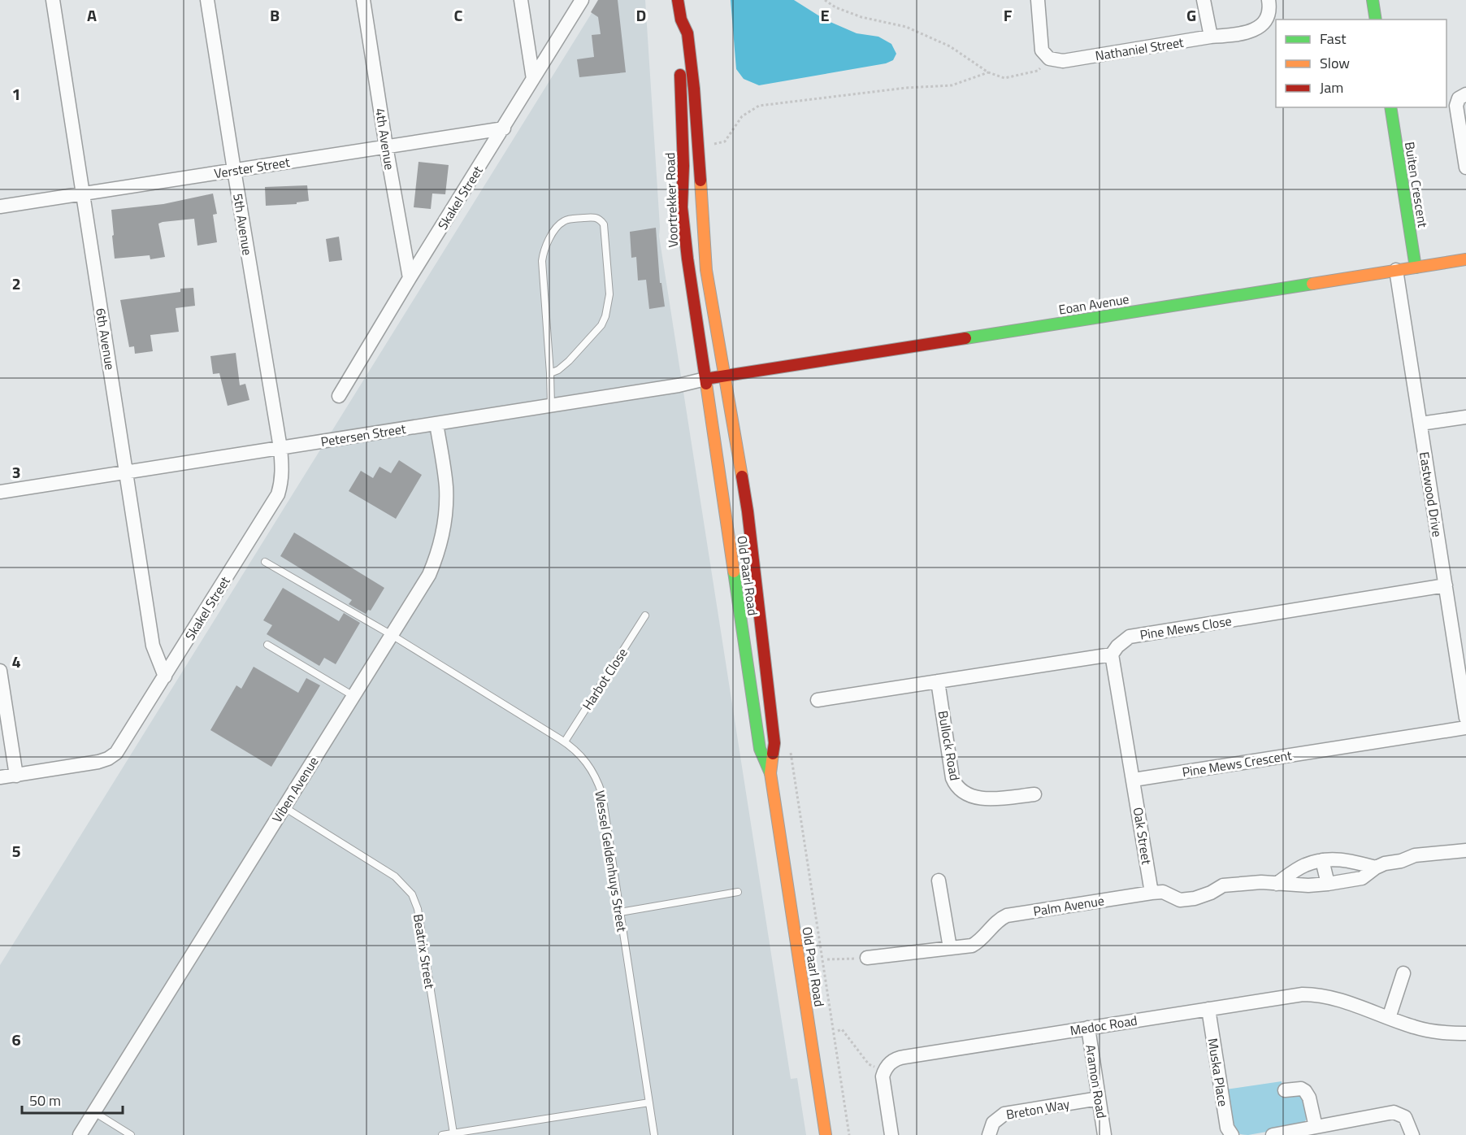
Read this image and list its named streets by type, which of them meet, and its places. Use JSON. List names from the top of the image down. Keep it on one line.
{"streets":{"main road":["Buiten Crescent","Voortrekker Road","Eoan Avenue","Petersen Street","Old Paarl Road"],"street":["Nathaniel Street","4th Avenue","Verster Street","Skakel Street","5th Avenue","6th Avenue","Eastwood Drive","Pine Mews Close","Bullock Road","Pine Mews Crescent","Viben Avenue","Oak Street","Palm Avenue","Medoc Road","Muska Place","Aramon Road","Breton Way"],"lane":["Harbot Close","Wessel Geldenhuys Street","Beatrix Street"]},"crossings":[["4th Avenue","Verster Street"],["4th Avenue","Skakel Street"],["Verster Street","Skakel Street"],["Verster Street","5th Avenue"],["Verster Street","6th Avenue"],["Buiten Crescent","Eoan Avenue"],["Skakel Street","5th Avenue"],["Skakel Street","6th Avenue"],["Skakel Street","Petersen Street"],["Voortrekker Road","Eoan Avenue"],["Voortrekker Road","Petersen Street"],["Voortrekker Road","Old Paarl Road"],["5th Avenue","Petersen Street"],["Eoan Avenue","Petersen Street"],["Eoan Avenue","Eastwood Drive"],["Eoan Avenue","Old Paarl Road"],["6th Avenue","Petersen Street"],["Petersen Street","Old Paarl Road"],["Petersen Street","Viben Avenue"],["Eastwood Drive","Pine Mews Close"],["Harbot Close","Wessel Geldenhuys Street"],["Pine Mews Crescent","Oak Street"],["Viben Avenue","Wessel Geldenhuys Street"],["Viben Avenue","Beatrix Street"],["Oak Street","Palm Avenue"],["Medoc Road","Muska Place"],["Medoc Road","Aramon Road"],["Aramon Road","Breton Way"]],"legend":["Fast","Slow","Jam"],"scale_bar":"50 m","grid":{"columns":["A","B","C","D","E","F","G"],"rows":["1","2","3","4","5","6"]}}
